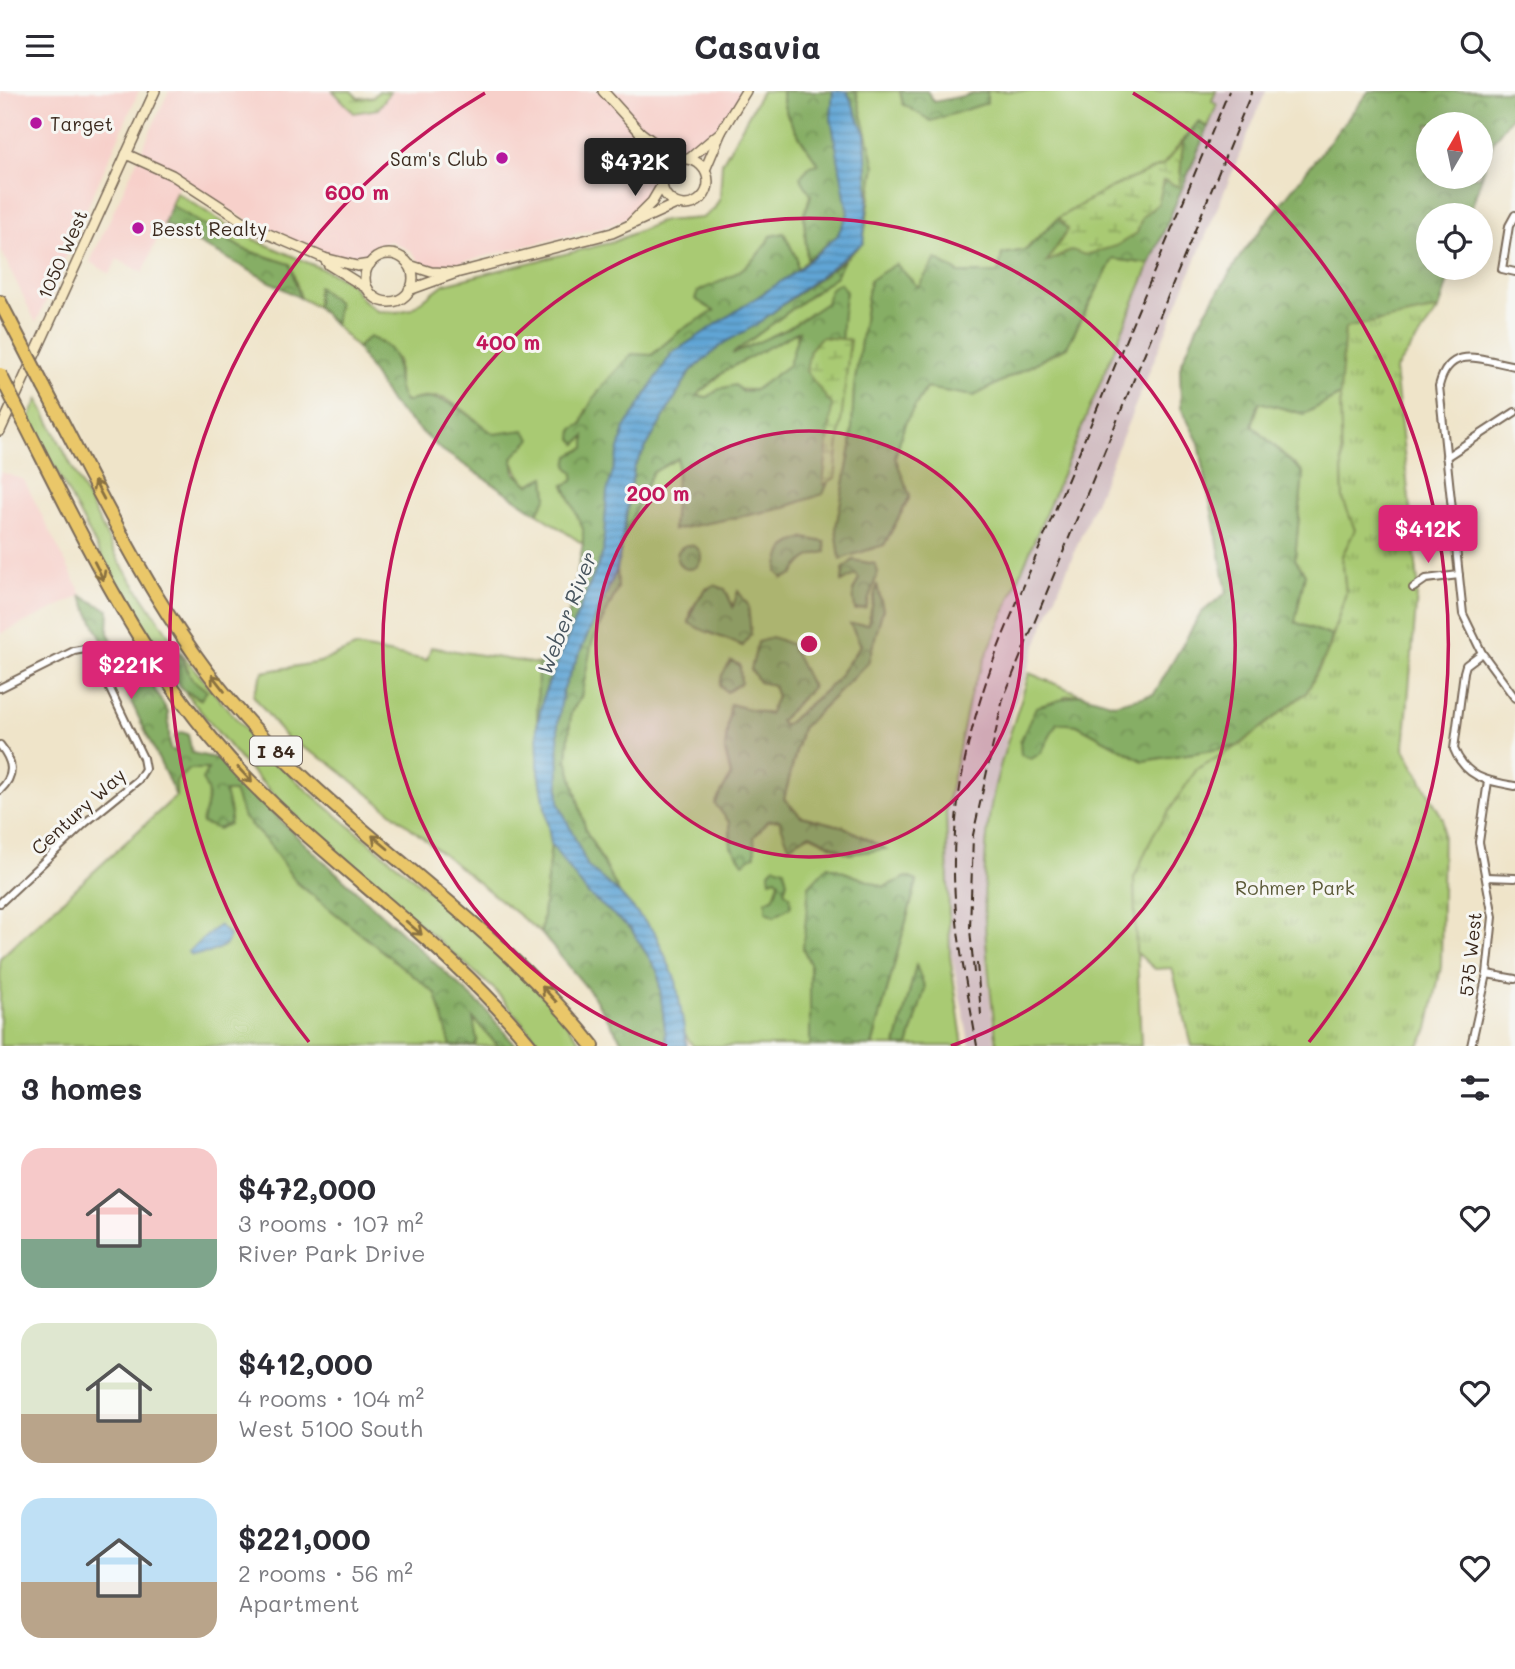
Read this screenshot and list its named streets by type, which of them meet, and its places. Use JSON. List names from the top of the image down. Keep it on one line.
{"streets":{"highway":["I 84"],"street":["1050 West","Century Way","575 West"]},"water":["Weber River"],"parks":["Rohmer Park"],"places":["Target","Sam's Club","Besst Realty"],"north":"top","page":{"header":"Casavia","price":["$472K","$412K","$221K"],"heading":"3 homes","list":[{"name":"$472,000","note":"3 rooms · 107 m² · River Park Drive"},{"name":"$412,000","note":"4 rooms · 104 m² · West 5100 South"},{"name":"$221,000","note":"2 rooms · 56 m² · Apartment"}]},"rings":["600 m","400 m","200 m"]}
